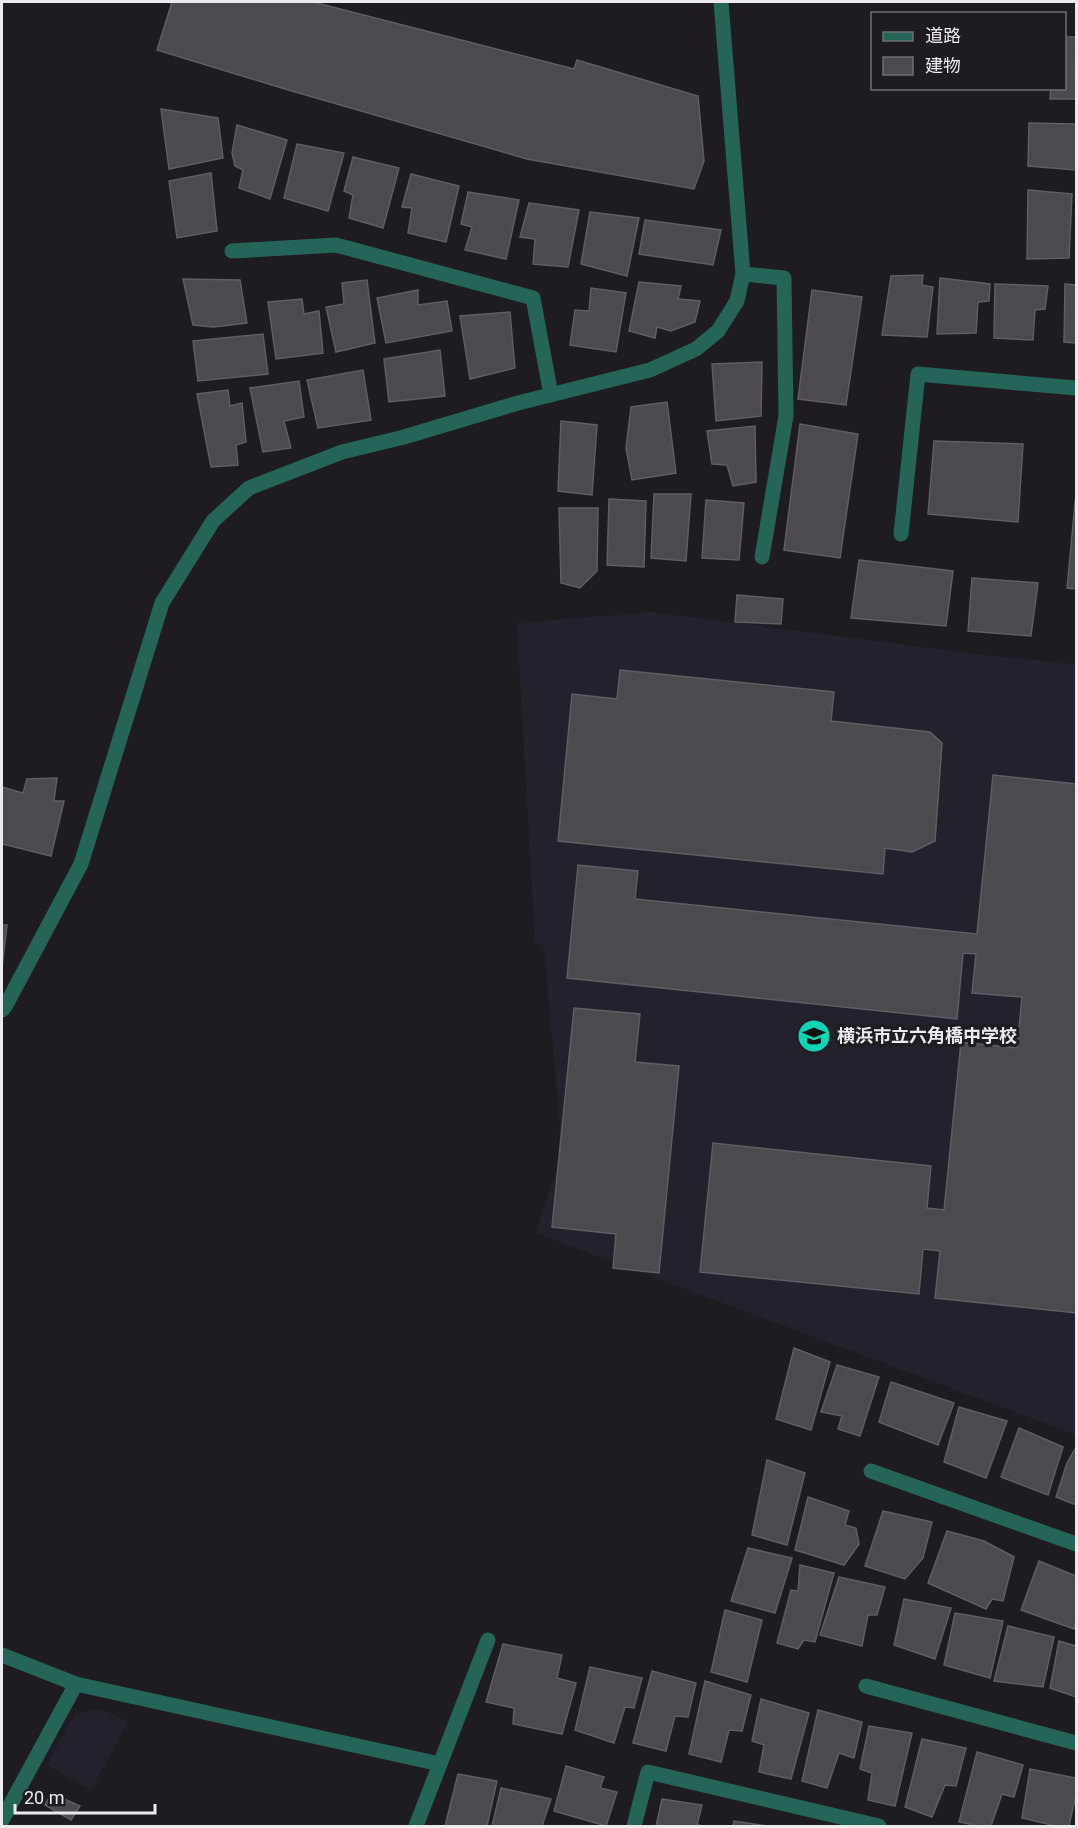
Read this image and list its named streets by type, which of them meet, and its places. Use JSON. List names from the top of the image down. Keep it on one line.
{"places":{"school or university":["横浜市立六角橋中学校"]},"legend":["道路","建物"],"scale_bar":"20 m"}
